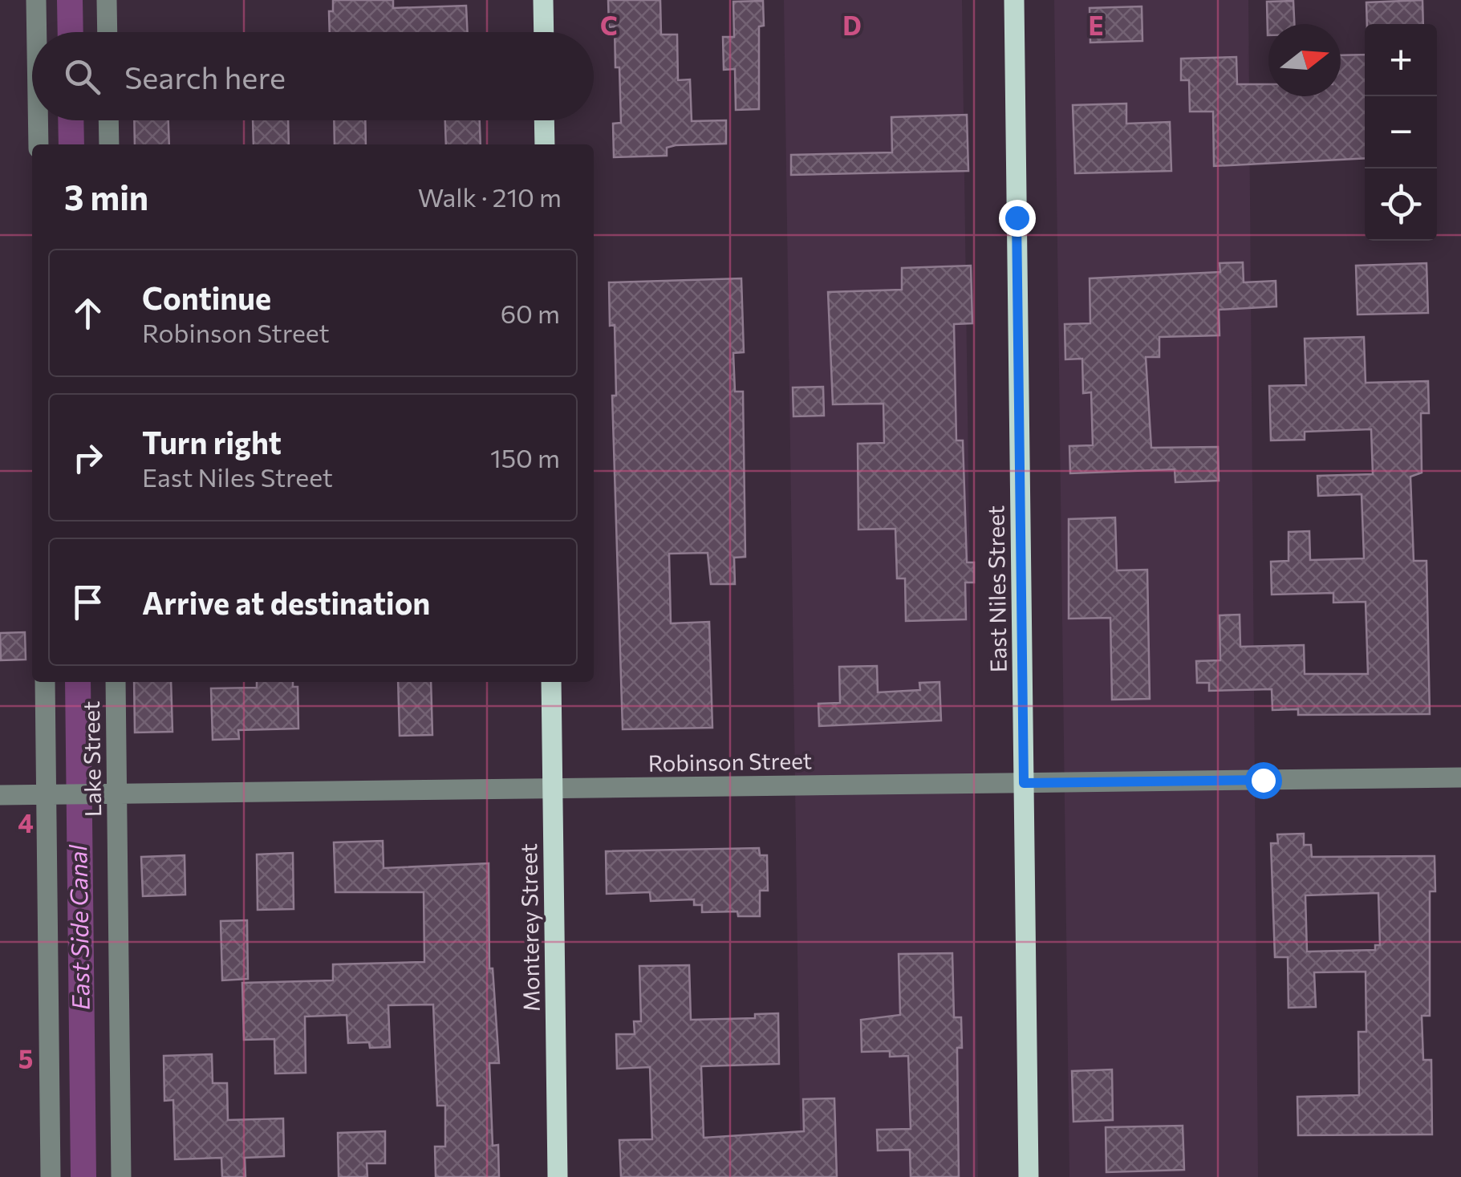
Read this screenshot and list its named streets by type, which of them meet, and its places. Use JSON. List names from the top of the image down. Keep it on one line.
{"streets":{"main road":["East Niles Street","Monterey Street"],"street":["Lake Street","Robinson Street"]},"crossings":[["East Niles Street","Robinson Street"],["Lake Street","Robinson Street"],["Robinson Street","Monterey Street"]],"water":["East Side Canal"],"north":"right","page":{"map_buttons":["+","−"],"search":"Search here","heading":["3 min","Walk · 210 m"],"list":[["Continue","Robinson Street","60 m"],["Turn right","East Niles Street","150 m"],"Arrive at destination"]},"grid":{"columns":["C","D","E"],"rows":["4","5"]}}
